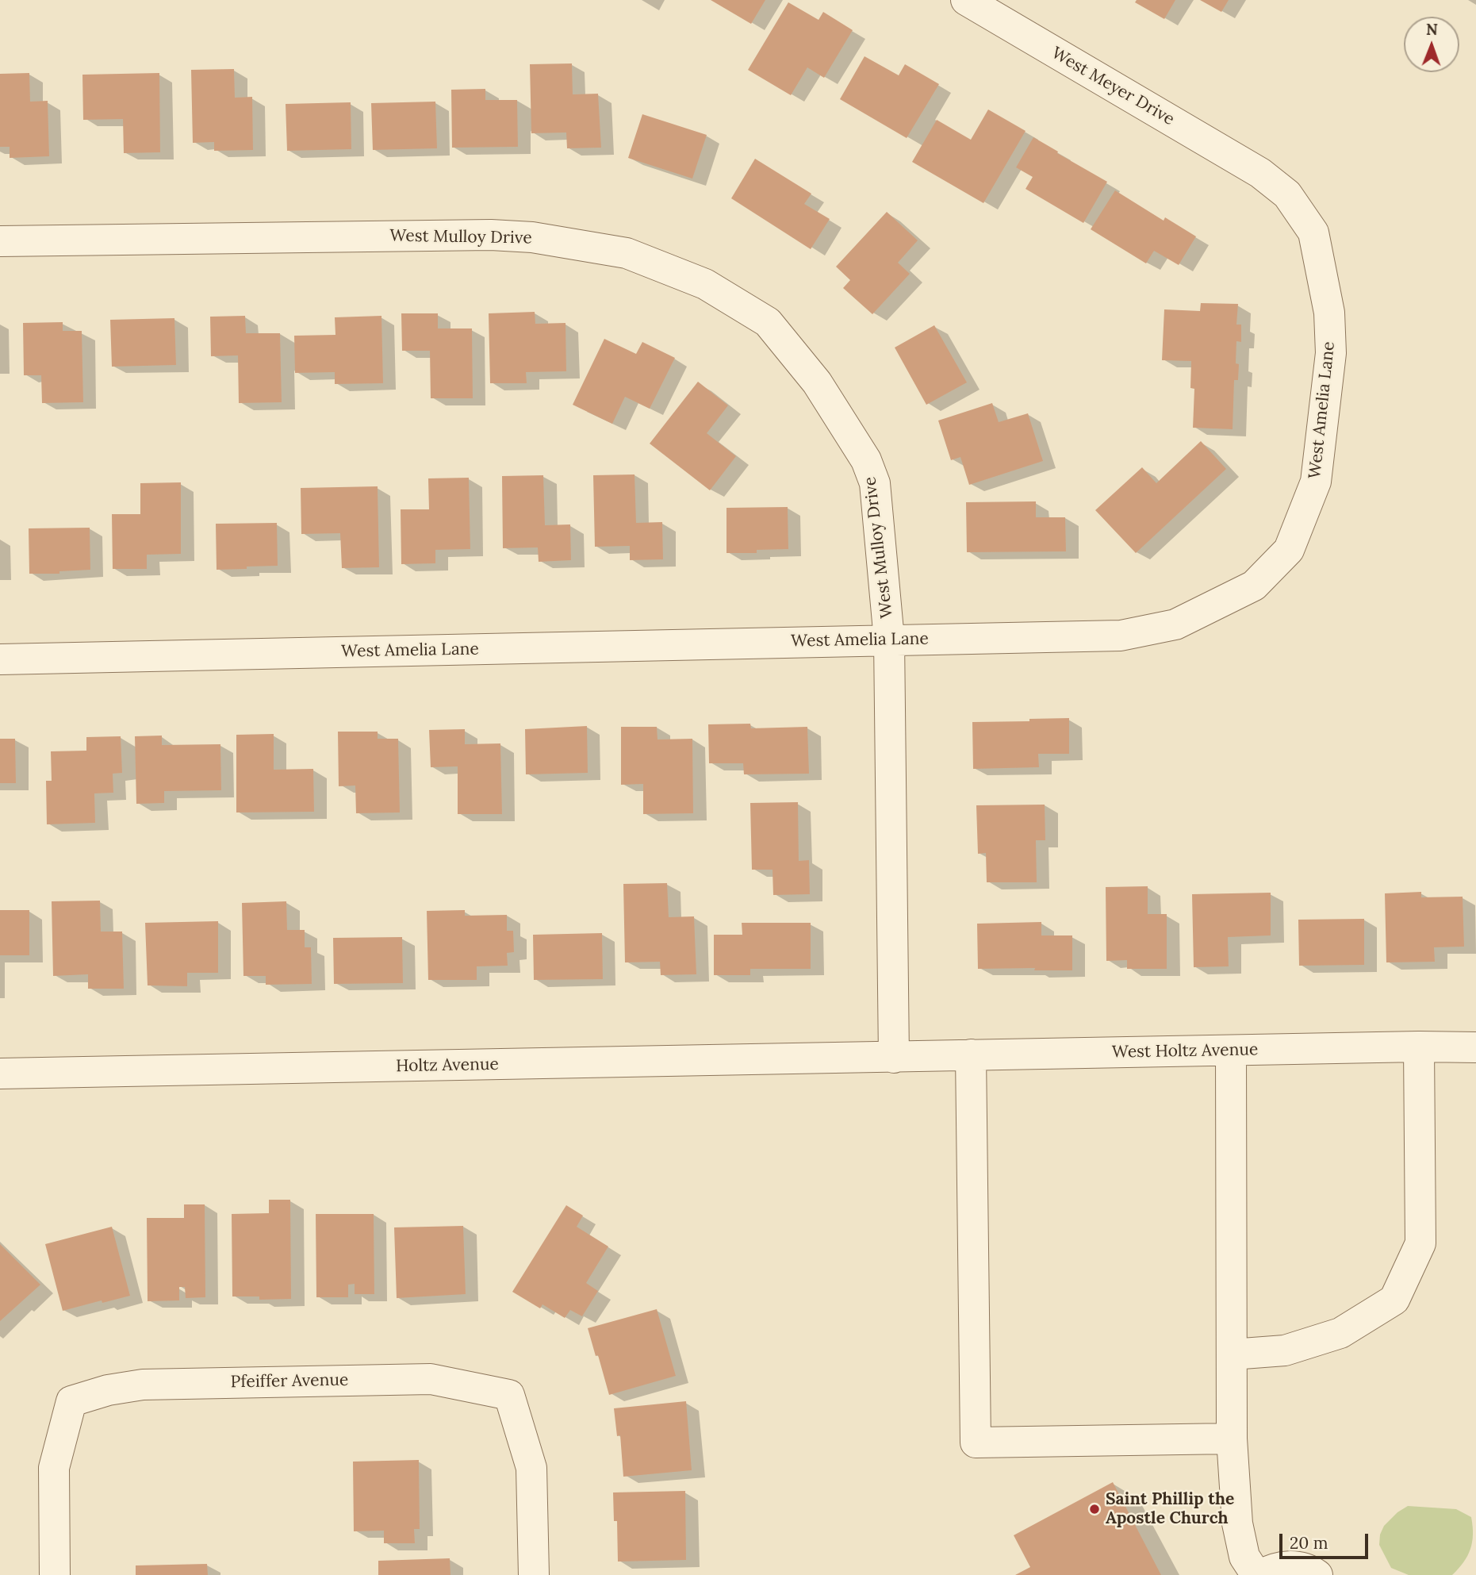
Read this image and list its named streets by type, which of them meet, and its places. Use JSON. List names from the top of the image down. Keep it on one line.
{"streets":{"street":["West Meyer Drive","West Mulloy Drive","West Amelia Lane","West Holtz Avenue","Holtz Avenue","Pfeiffer Avenue"]},"crossings":[["West Meyer Drive","West Amelia Lane"],["West Mulloy Drive","West Amelia Lane"],["West Mulloy Drive","West Holtz Avenue"],["West Mulloy Drive","Holtz Avenue"],["West Holtz Avenue","Holtz Avenue"]],"places":["Saint Phillip the Apostle Church"],"scale_bar":"20 m","north":"top"}
